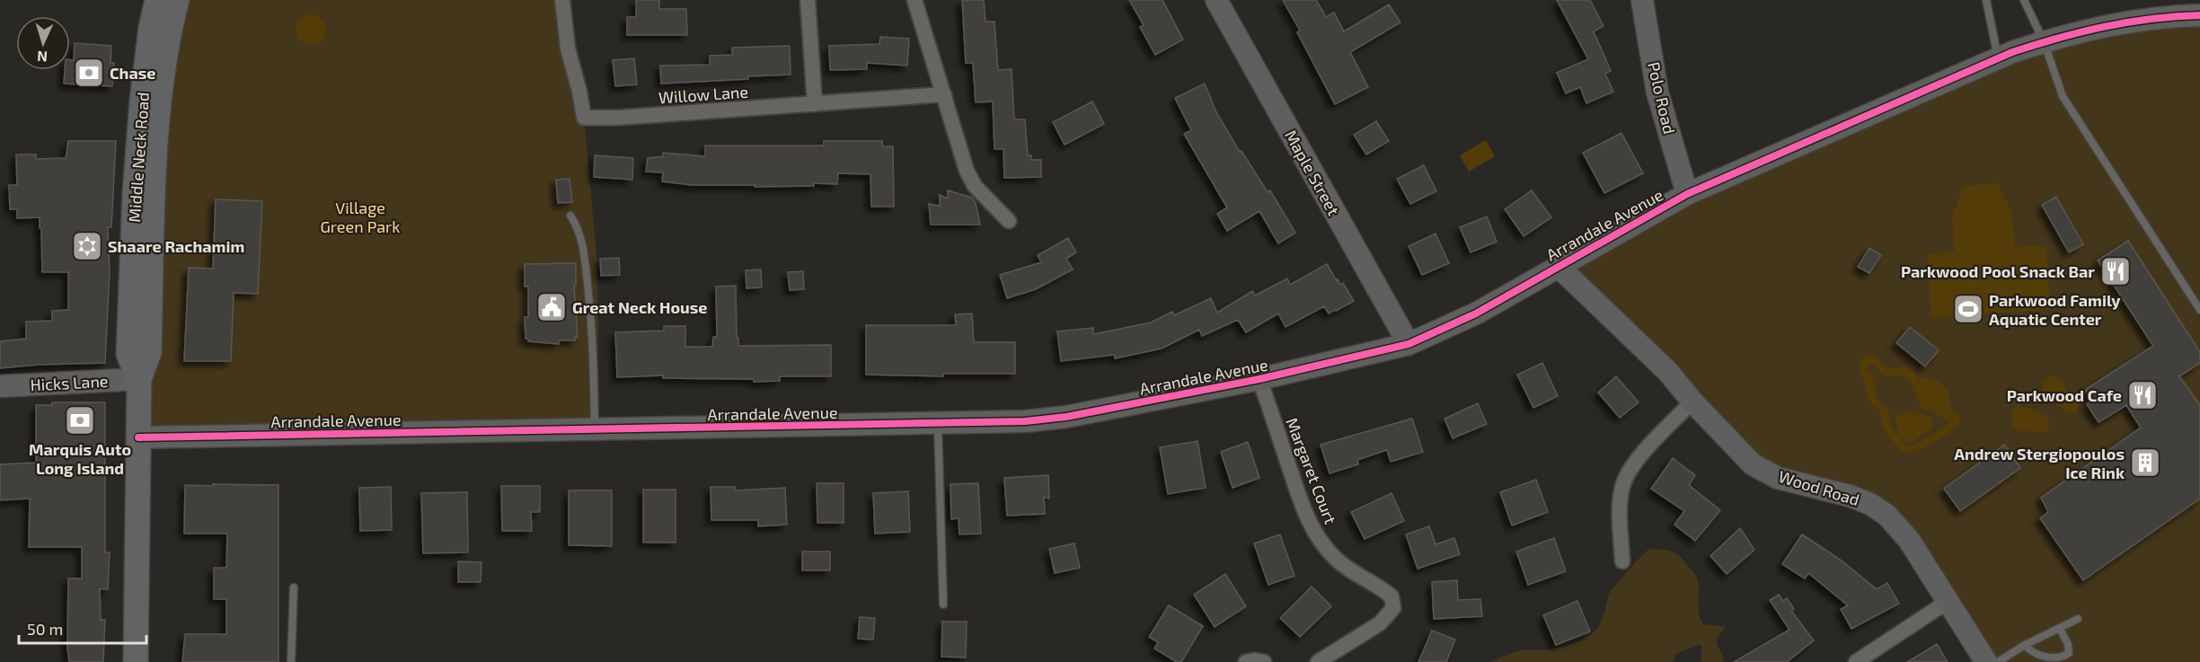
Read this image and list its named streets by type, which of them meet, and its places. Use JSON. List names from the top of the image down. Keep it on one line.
{"streets":{"main road":["Middle Neck Road"],"street":["Willow Lane","Polo Road","Maple Street","Arrandale Avenue","Hicks Lane","Margaret Court","Wood Road"]},"crossings":[["Polo Road","Arrandale Avenue"],["Middle Neck Road","Arrandale Avenue"],["Middle Neck Road","Hicks Lane"],["Maple Street","Arrandale Avenue"],["Arrandale Avenue","Margaret Court"],["Arrandale Avenue","Wood Road"]],"parks":["Village Green Park"],"places":{"bank":["Chase","Marquis Auto Long Island"],"synagogue":["Shaare Rachamim"],"restaurant":["Parkwood Pool Snack Bar","Parkwood Cafe"],"public building":["Great Neck House"],"sports":["Parkwood Family Aquatic Center"],"building":["Andrew Stergiopoulos Ice Rink"]},"scale_bar":"50 m","north":"bottom"}
